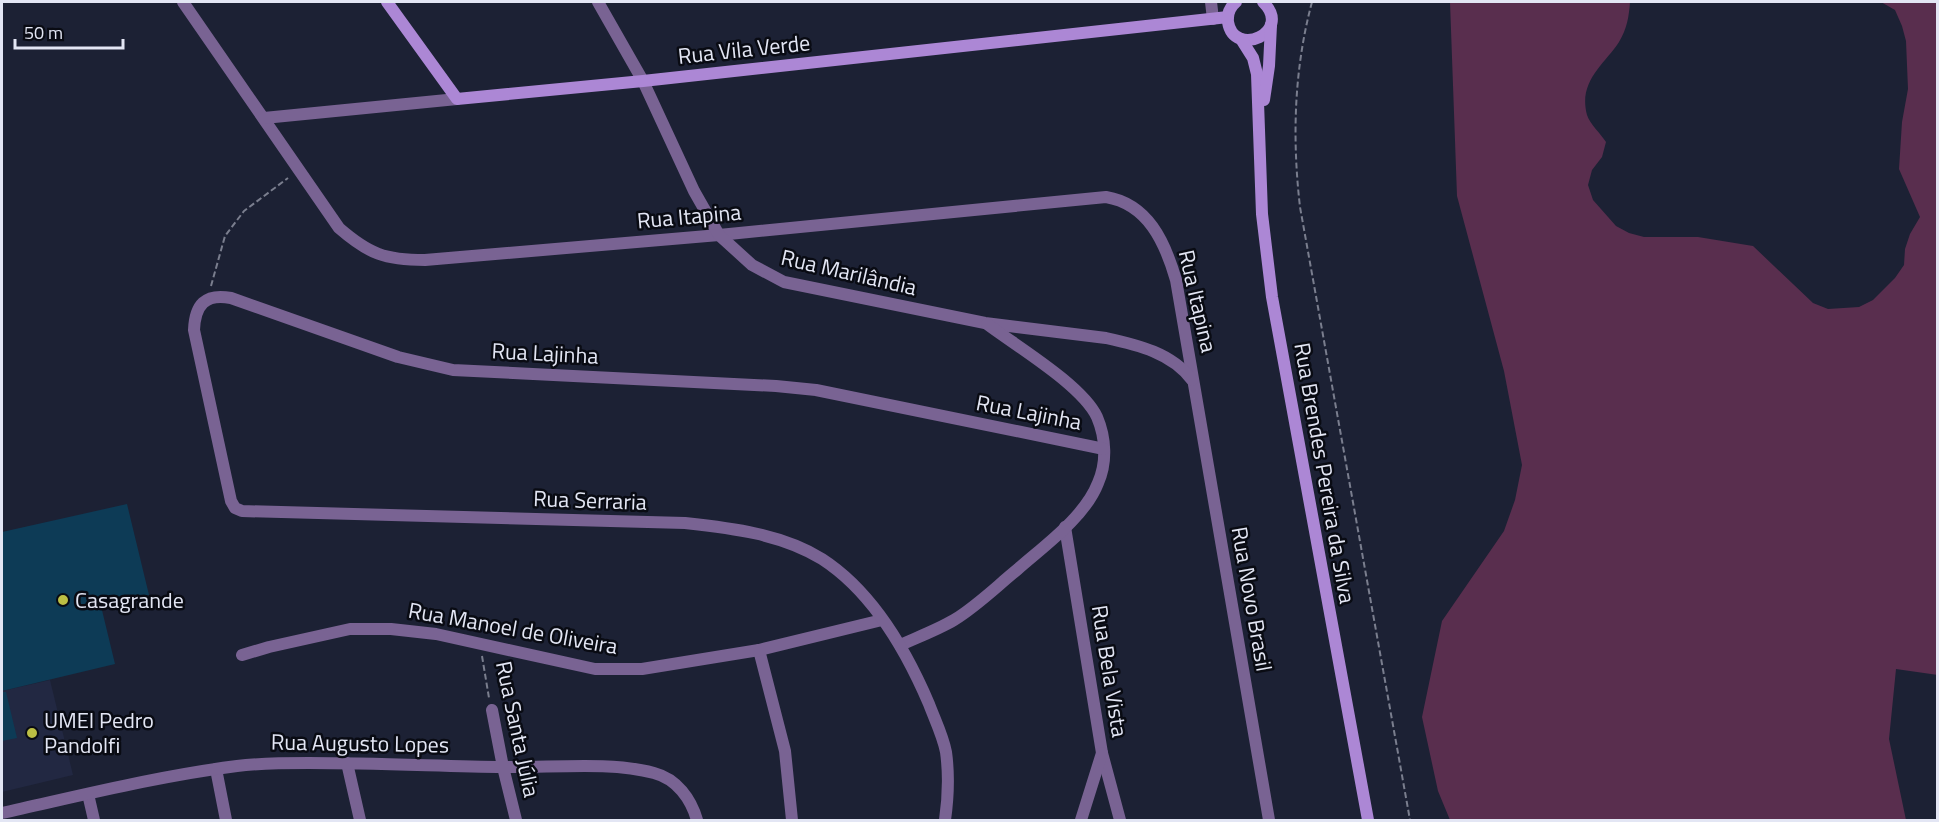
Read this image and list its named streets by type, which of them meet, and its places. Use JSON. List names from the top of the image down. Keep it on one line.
{"streets":{"main road":["Rua Vila Verde","Rua Brendes Pereira da Silva"],"street":["Rua Itapina","Rua Marilândia","Rua Lajinha","Rua Serraria","Rua Novo Brasil","Rua Manoel de Oliveira","Rua Bela Vista","Rua Santa Júlia","Rua Augusto Lopes"]},"crossings":[["Rua Vila Verde","Rua Itapina"],["Rua Vila Verde","Rua Marilândia"],["Rua Vila Verde","Rua Brendes Pereira da Silva"],["Rua Itapina","Rua Marilândia"],["Rua Itapina","Rua Novo Brasil"],["Rua Marilândia","Rua Novo Brasil"],["Rua Lajinha","Rua Serraria"],["Rua Serraria","Rua Manoel de Oliveira"],["Rua Manoel de Oliveira","Rua Santa Júlia"],["Rua Santa Júlia","Rua Augusto Lopes"]],"places":["Casagrande","UMEI Pedro Pandolfi"],"scale_bar":"50 m"}
